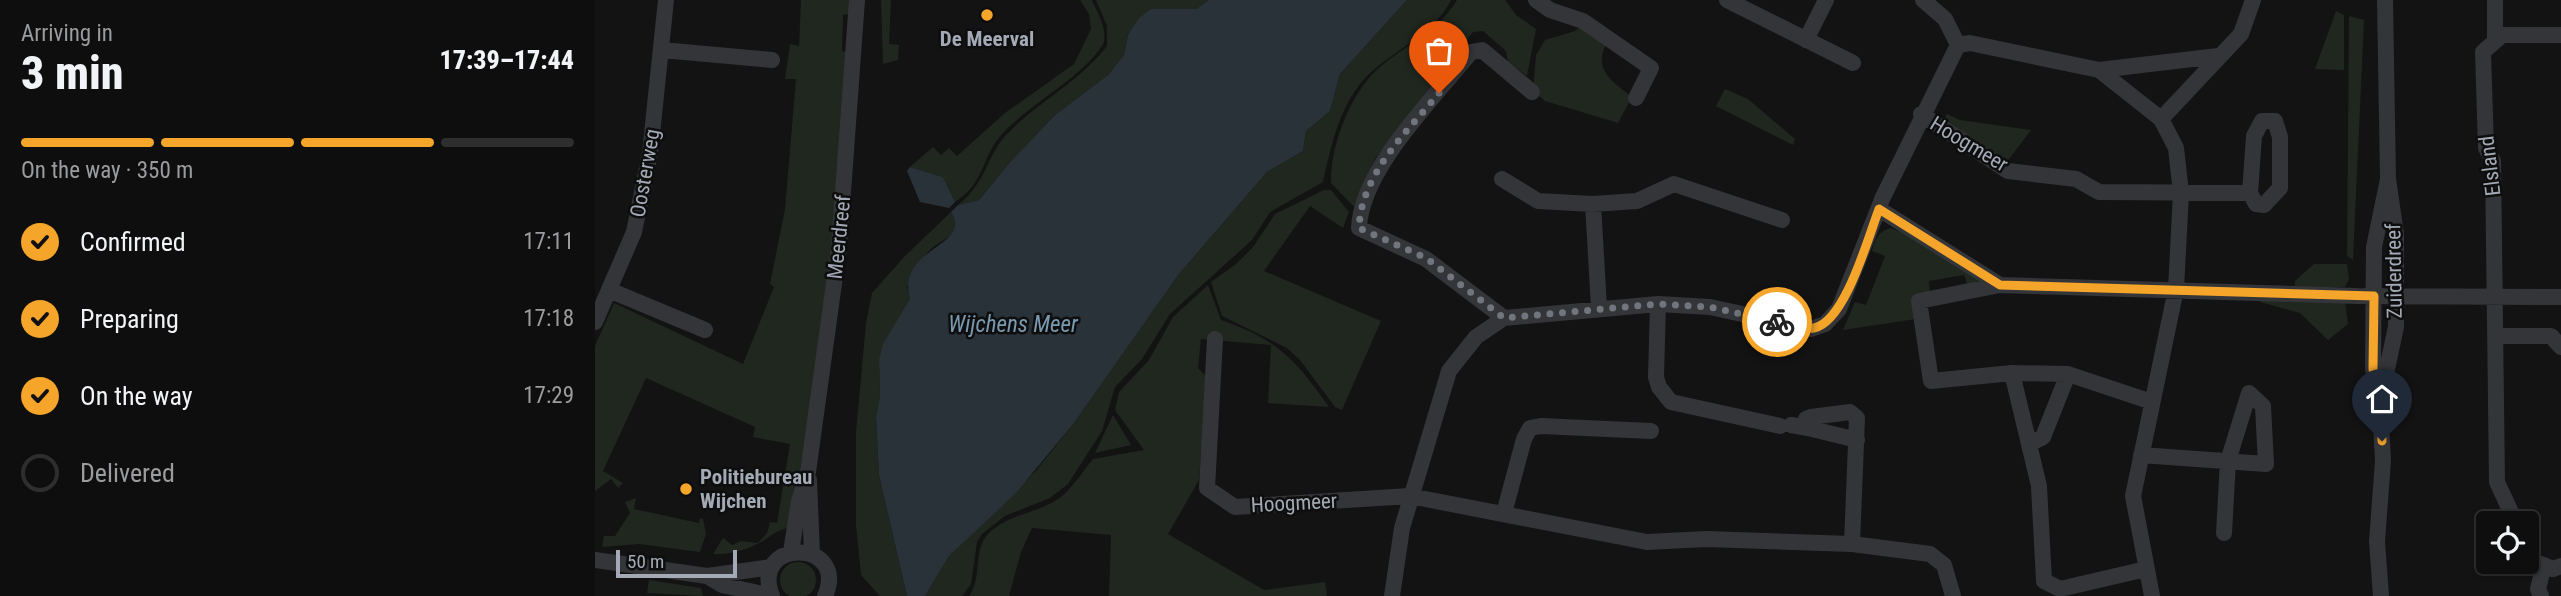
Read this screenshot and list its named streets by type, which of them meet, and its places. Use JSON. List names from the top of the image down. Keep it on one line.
{"streets":{"street":["Hoogmeer","Elsland","Oosterweg","Meerdreef","Zuiderdreef"]},"water":["Wijchens Meer"],"places":["De Meerval","Politiebureau Wijchen"],"scale_bar":"50 m","page":{"heading":["3 min","Arriving in","17:39–17:44"],"bar":"On the way · 350 m","list":[["Confirmed","17:11"],["Preparing","17:18"],["On the way","17:29"],"Delivered"],"scale":"50 m"}}
